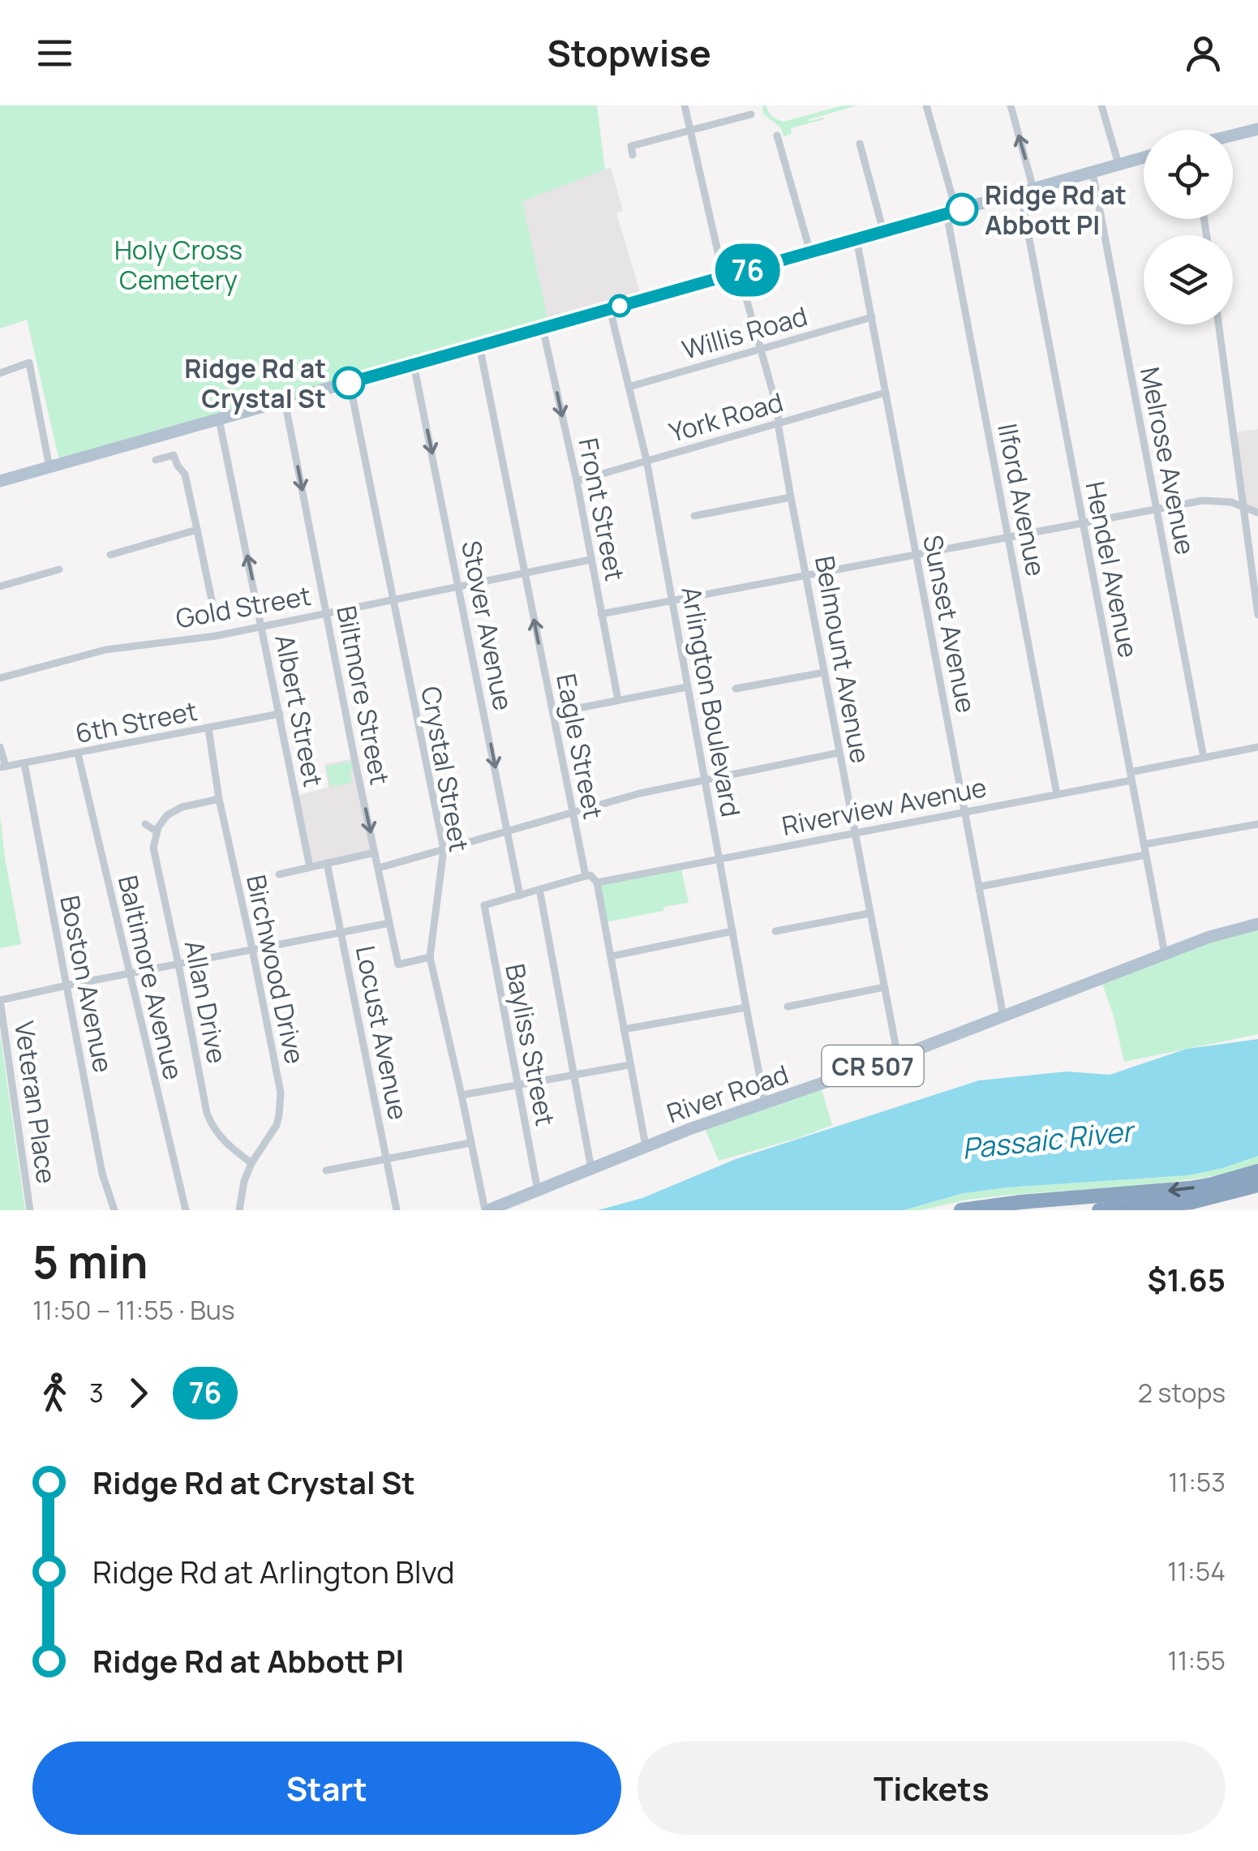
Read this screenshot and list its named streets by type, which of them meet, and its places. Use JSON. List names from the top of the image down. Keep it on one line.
{"streets":{"main road":["CR 507","River Road"],"street":["Willis Road","York Road","Melrose Avenue","Ilford Avenue","Front Street","Hendel Avenue","Gold Street","Sunset Avenue","Stover Avenue","Belmount Avenue","Biltmore Street","Arlington Boulevard","Albert Street","6th Street","Eagle Street","Crystal Street","Riverview Avenue","Birchwood Drive","Baltimore Avenue","Boston Avenue","Allan Drive","Locust Avenue","Bayliss Street","Veteran Place"]},"crossings":[["Willis Road","Sunset Avenue"],["Willis Road","Belmount Avenue"],["Willis Road","Arlington Boulevard"],["York Road","Front Street"],["York Road","Sunset Avenue"],["York Road","Belmount Avenue"],["York Road","Arlington Boulevard"],["Melrose Avenue","Riverview Avenue"],["Ilford Avenue","Riverview Avenue"],["Front Street","Gold Street"],["Hendel Avenue","Riverview Avenue"],["Hendel Avenue","River Road"],["Gold Street","Stover Avenue"],["Gold Street","Biltmore Street"],["Gold Street","Albert Street"],["Gold Street","Eagle Street"],["Gold Street","Crystal Street"],["Sunset Avenue","Riverview Avenue"],["Sunset Avenue","River Road"],["Stover Avenue","Bayliss Street"],["Belmount Avenue","Riverview Avenue"],["Belmount Avenue","River Road"],["Biltmore Street","Crystal Street"],["Arlington Boulevard","Riverview Avenue"],["Arlington Boulevard","River Road"],["Albert Street","6th Street"],["6th Street","Birchwood Drive"],["6th Street","Baltimore Avenue"],["6th Street","Boston Avenue"],["Crystal Street","River Road"],["Birchwood Drive","Allan Drive"],["Bayliss Street","River Road"]],"one_way":["Front Street","Stover Avenue","Biltmore Street"],"water":["Passaic River"],"parks":["Holy Cross Cemetery"],"places":["Ridge Rd at Abbott Pl","Ridge Rd at Crystal St"],"lines":["bus line 76"],"page":{"header":"Stopwise","on_map":"76","heading":["5 min","11:50 – 11:55 · Bus","$1.65"],"legs":["3","76","2 stops"],"list":[{"name":"Ridge Rd at Crystal St","value":"11:53"},{"name":"Ridge Rd at Arlington Blvd","value":"11:54"},{"name":"Ridge Rd at Abbott Pl","value":"11:55"}],"buttons":["Start","Tickets"]}}
